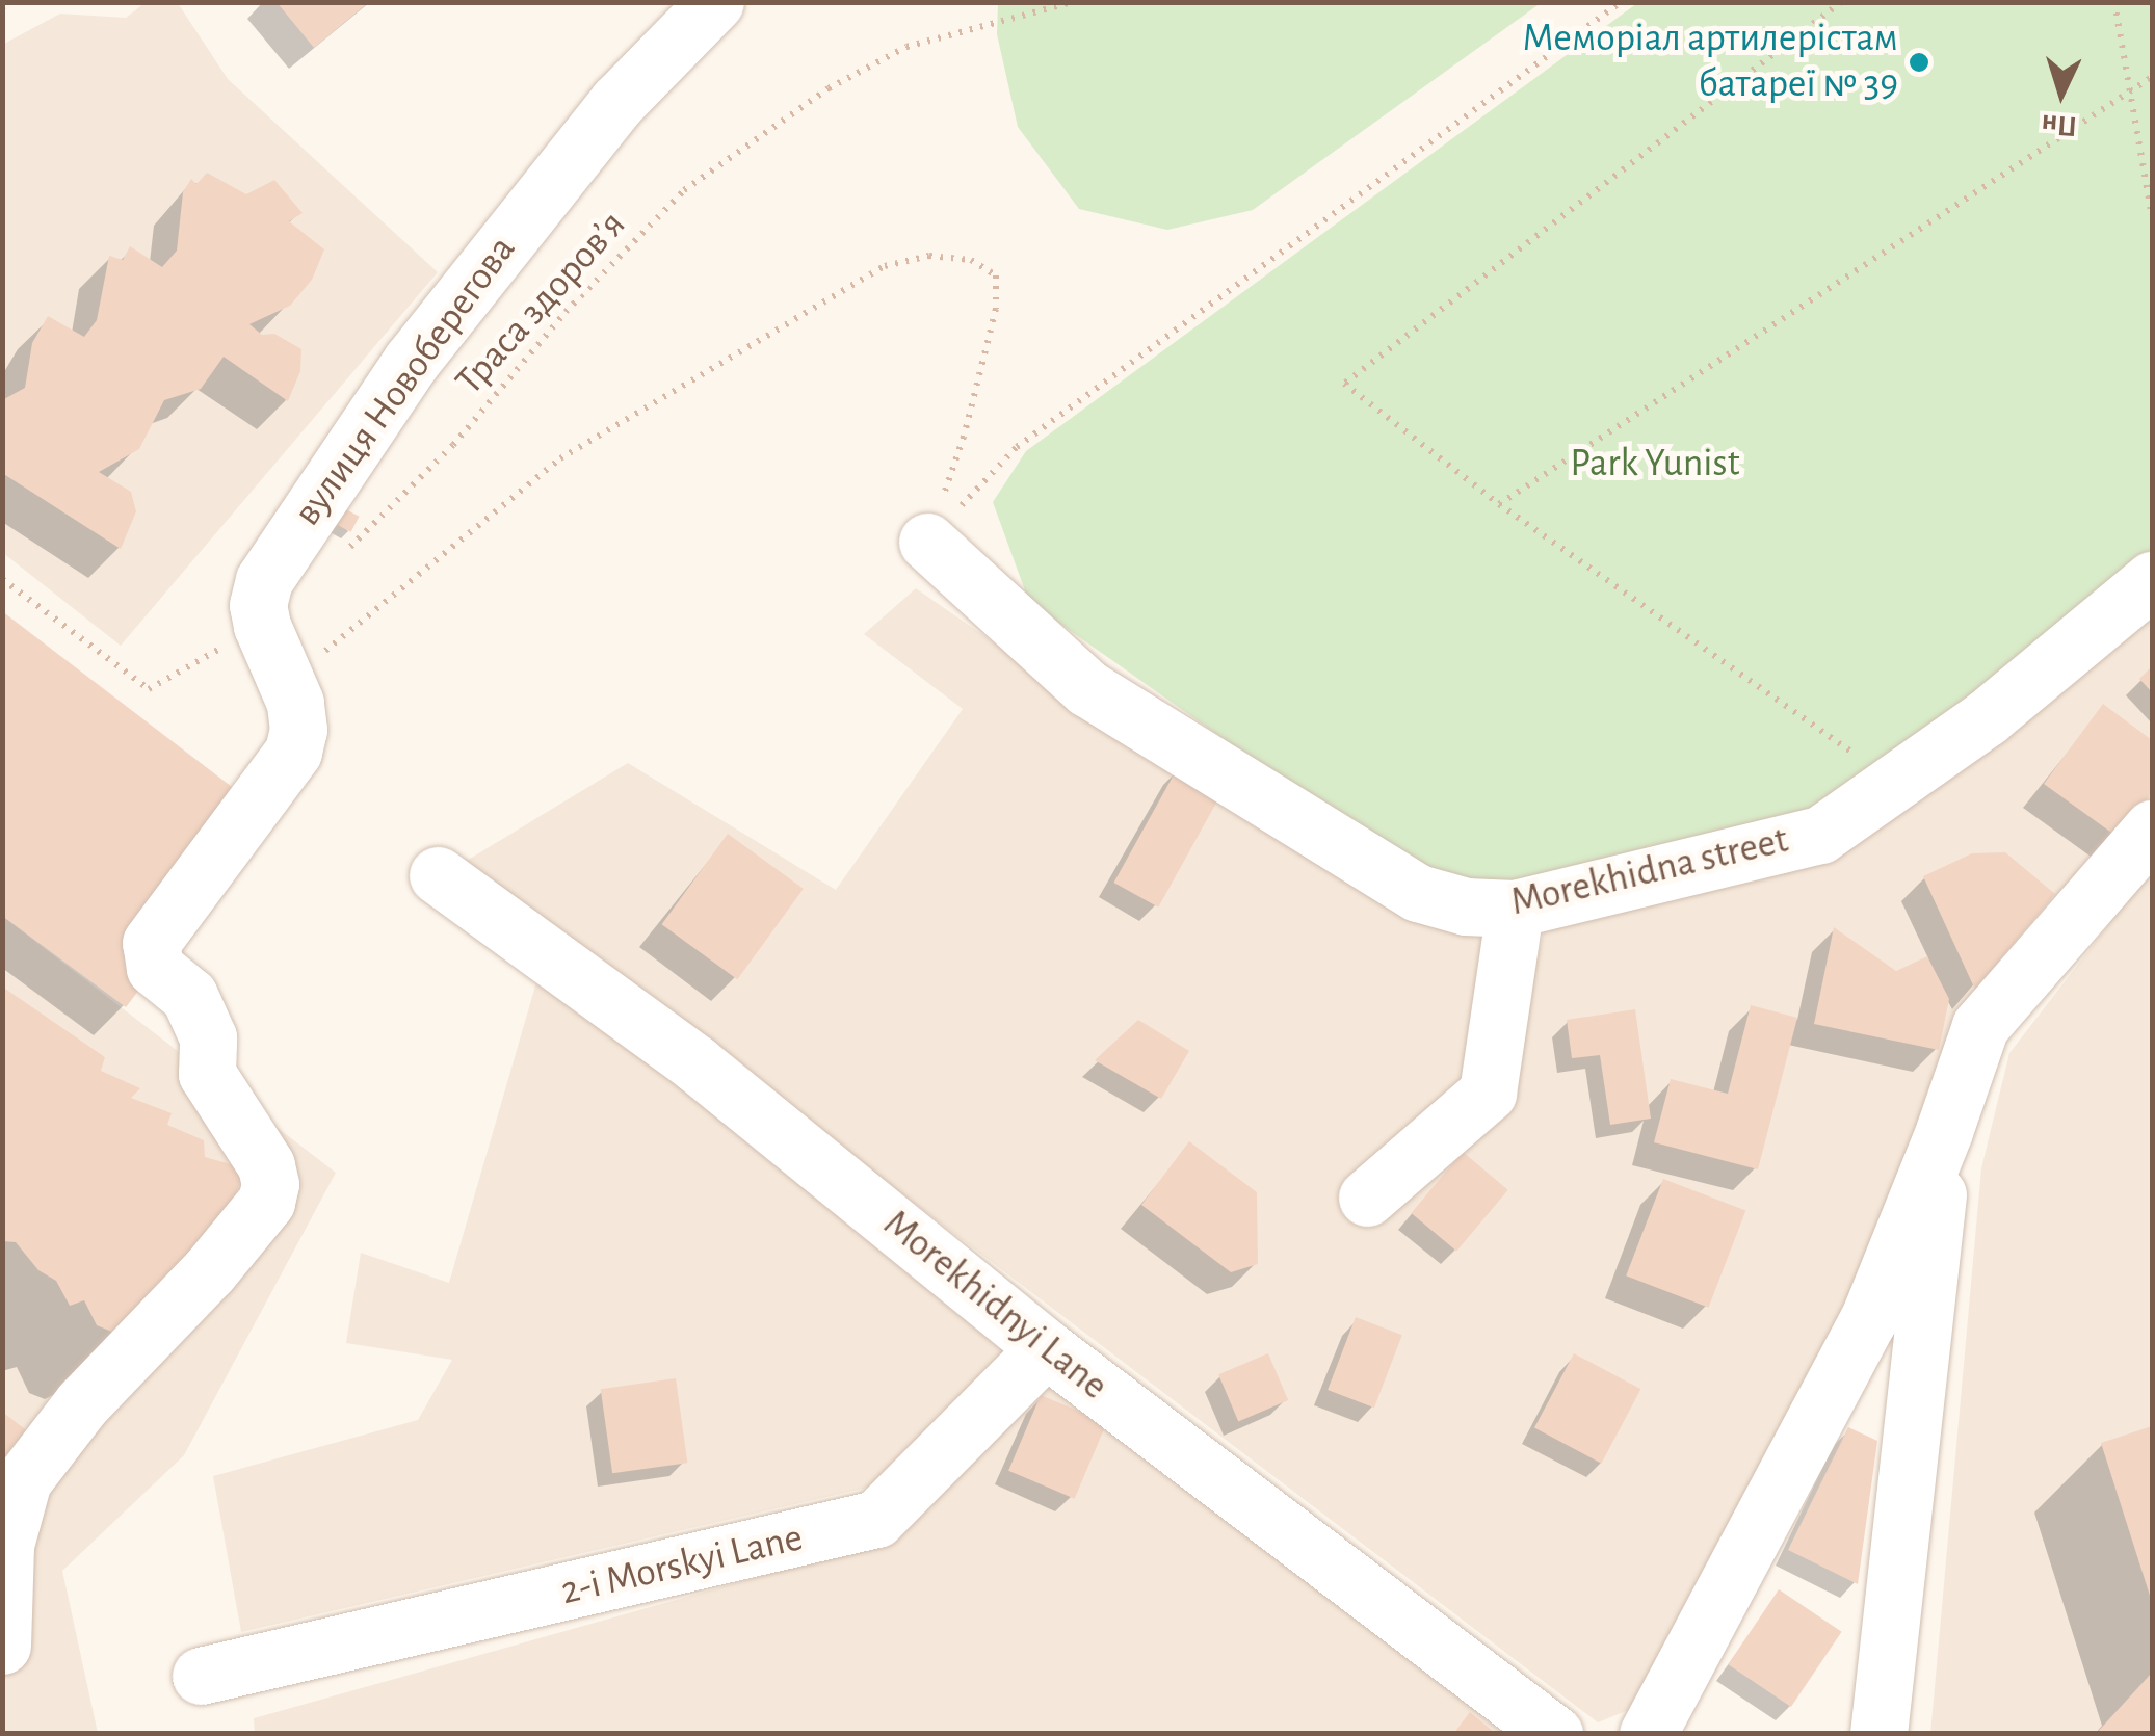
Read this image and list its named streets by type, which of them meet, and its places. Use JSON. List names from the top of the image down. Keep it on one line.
{"streets":{"street":["вулиця Новоберегова","Morekhidna street","Morekhidnyi Lane","2-i Morskyi Lane"],"path":["Траса здоров’я"]},"crossings":[["Morekhidnyi Lane","2-i Morskyi Lane"]],"parks":["Park Yunist"],"places":["Меморіал артилерістам батареї № 39"],"north":"bottom"}
